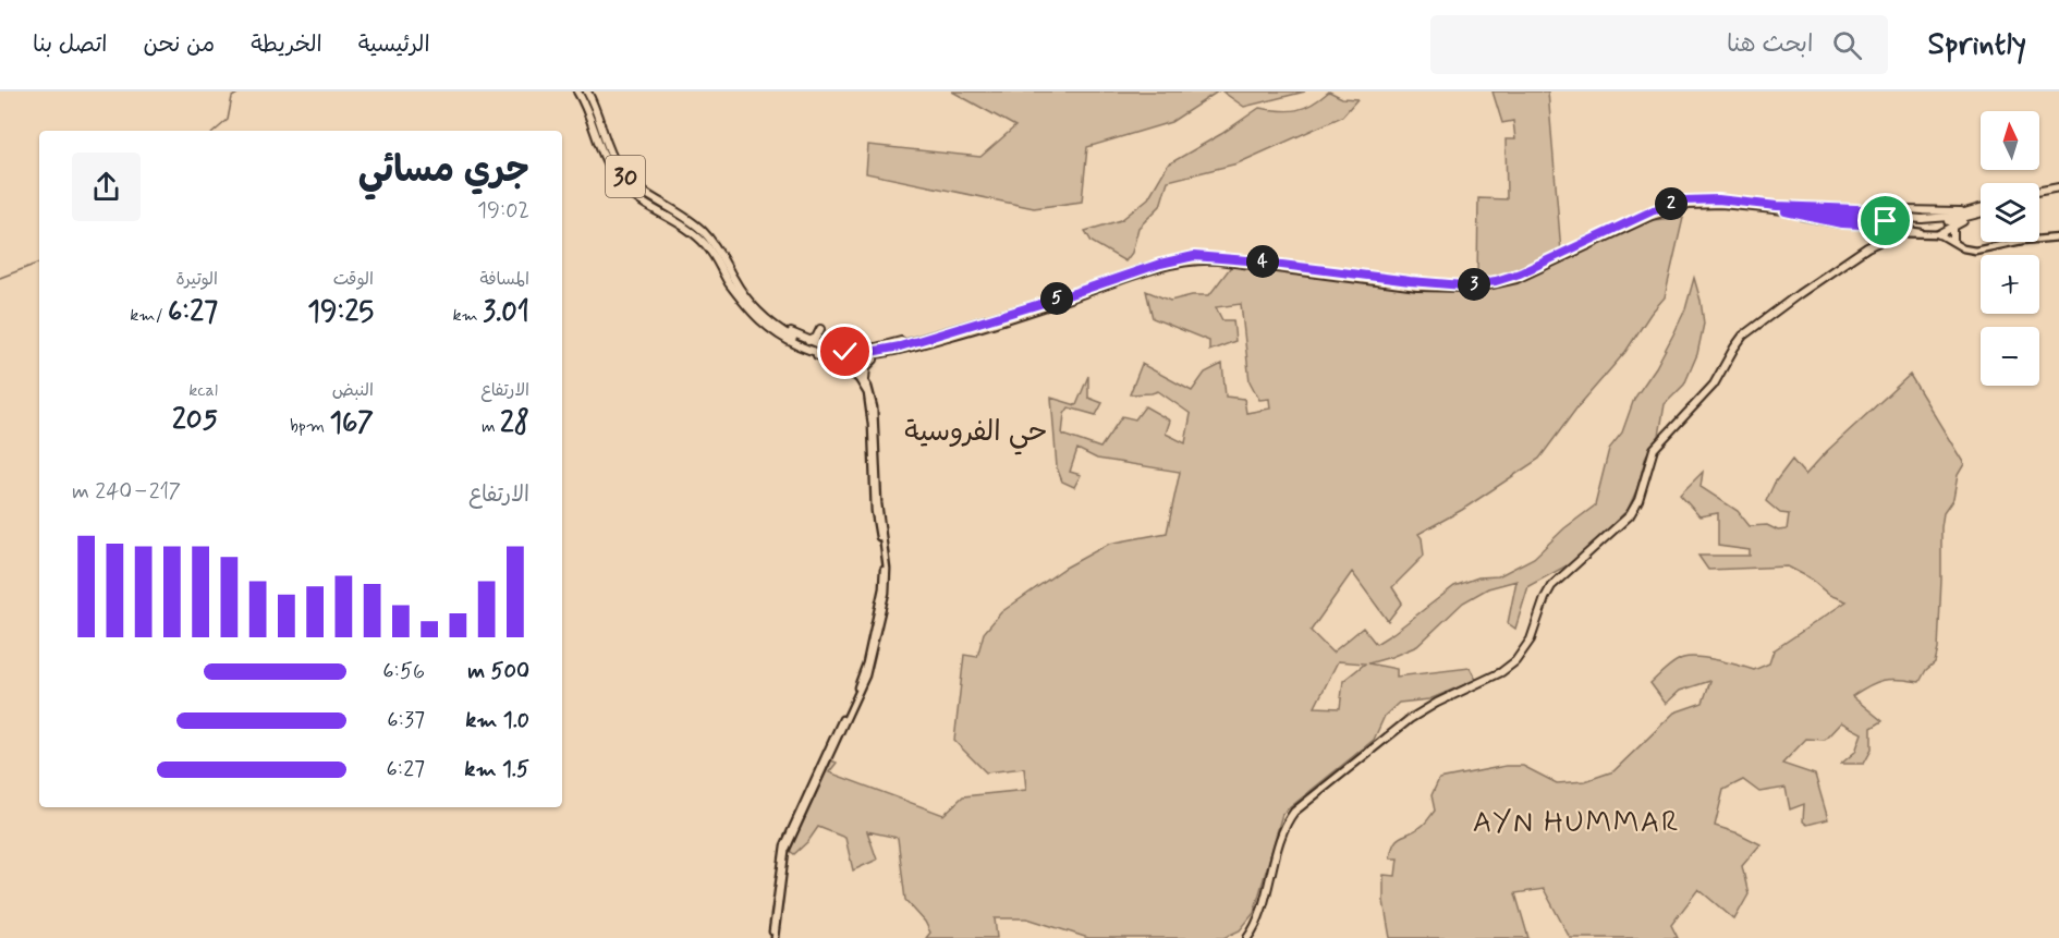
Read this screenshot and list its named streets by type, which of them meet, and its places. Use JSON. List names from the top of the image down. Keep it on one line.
{"streets":{"main road":["30"]},"districts":["حي الفروسية","AYN HUMMAR"],"north":"top","page":{"header":"Sprintly","search":"ابحث هنا","nav":["الرئيسية","الخريطة","من نحن","اتصل بنا"],"map_buttons":["+","−"],"heading":["جري مسائي","19:02"],"pins":["2","4","3","5"],"stats":[["المسافة","3.01 km"],["الوقت","19:25"],["الوتيرة","6:27 /km"],["الارتفاع","28 m"],["النبض","167 bpm"],["kcal","205"]],"chart":["الارتفاع","217–240 m"],"list":[{"name":"500 m","note":"6:56"},{"name":"1.0 km","note":"6:37"},{"name":"1.5 km","note":"6:27"}]}}
